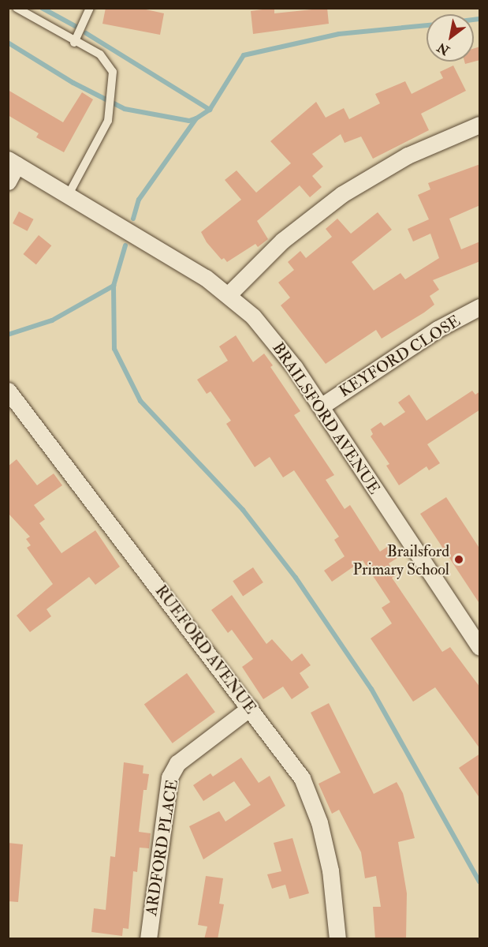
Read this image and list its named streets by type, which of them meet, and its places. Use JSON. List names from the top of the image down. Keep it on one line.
{"streets":{"street":["KEYFORD CLOSE","BRAILSFORD AVENUE","RUEFORD AVENUE","ARDFORD PLACE"]},"crossings":[["KEYFORD CLOSE","BRAILSFORD AVENUE"],["RUEFORD AVENUE","ARDFORD PLACE"]],"places":["Brailsford Primary School"],"north":"bottom left"}
